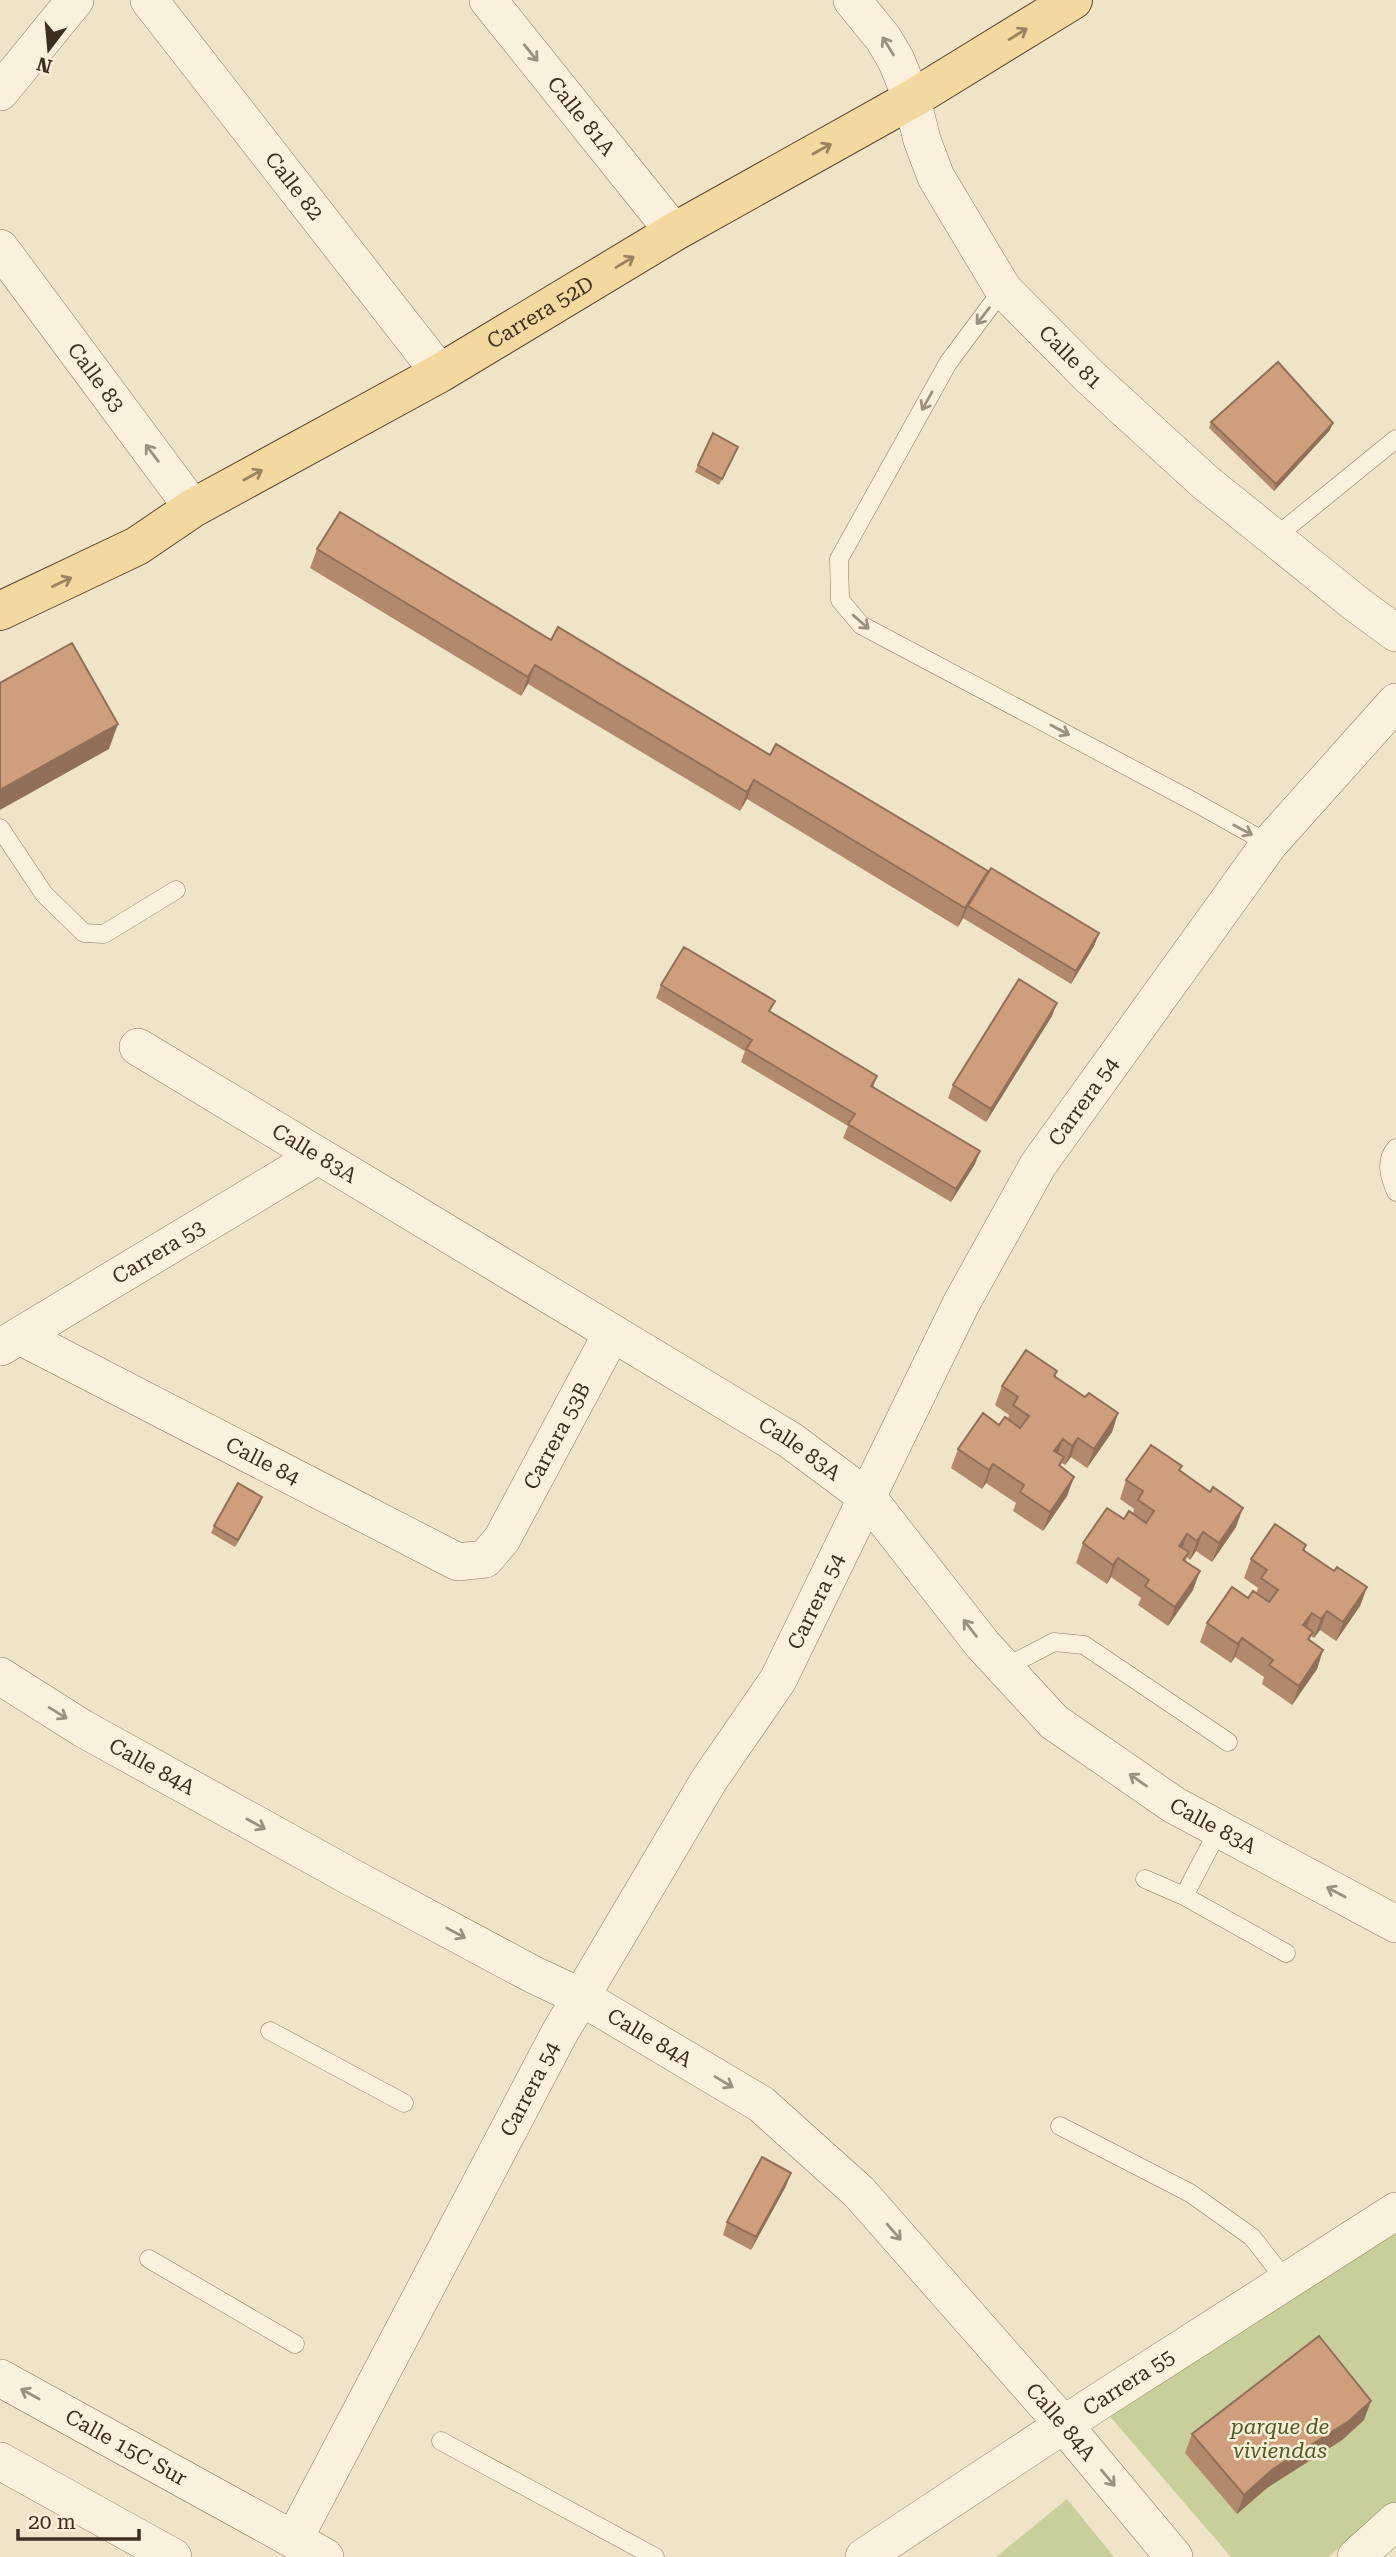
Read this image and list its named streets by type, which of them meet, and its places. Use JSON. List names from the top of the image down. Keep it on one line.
{"streets":{"main road":["Carrera 52D"],"street":["Calle 81A","Calle 82","Calle 81","Calle 83","Carrera 54","Calle 83A","Carrera 53","Carrera 53B","Calle 84","Calle 84A","Carrera 55","Calle 15C Sur"]},"crossings":[["Calle 81A","Carrera 52D"],["Calle 82","Carrera 52D"],["Carrera 52D","Calle 81"],["Carrera 52D","Calle 83"],["Carrera 54","Calle 83A"],["Carrera 54","Calle 84A"],["Carrera 54","Calle 15C Sur"],["Calle 83A","Carrera 53"],["Calle 83A","Carrera 53B"],["Carrera 53","Calle 84"],["Carrera 53B","Calle 84"],["Calle 84A","Carrera 55"]],"one_way":["Calle 81A","Carrera 52D","Calle 83","Calle 83A","Calle 84A"],"parks":["parque de viviendas"],"scale_bar":"20 m","north":"bottom"}
